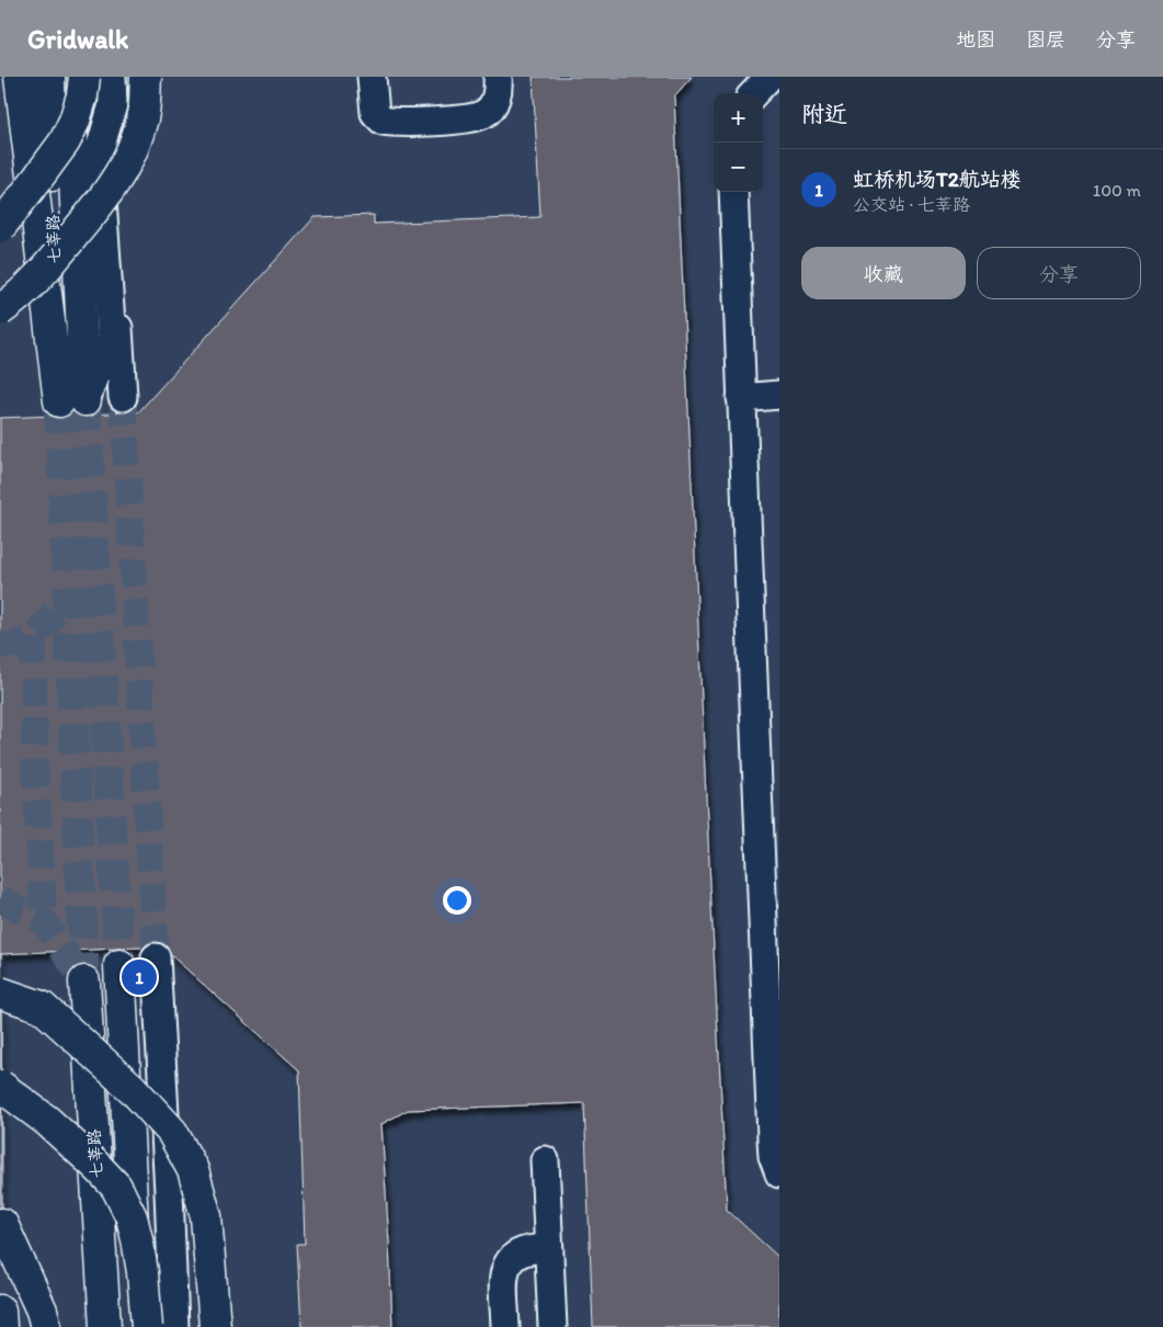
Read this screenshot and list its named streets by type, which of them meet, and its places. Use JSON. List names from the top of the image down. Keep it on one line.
{"streets":{"main road":["七莘路"]},"page":{"header":"Gridwalk","nav":["地图","图层","分享"],"heading":"附近","map_buttons":["+","−"],"list":[{"mark":"1","name":"虹桥机场T2航站楼","note":"公交站 · 七莘路","value":"100 m"}],"buttons":["收藏","分享"],"pins":"1"}}
